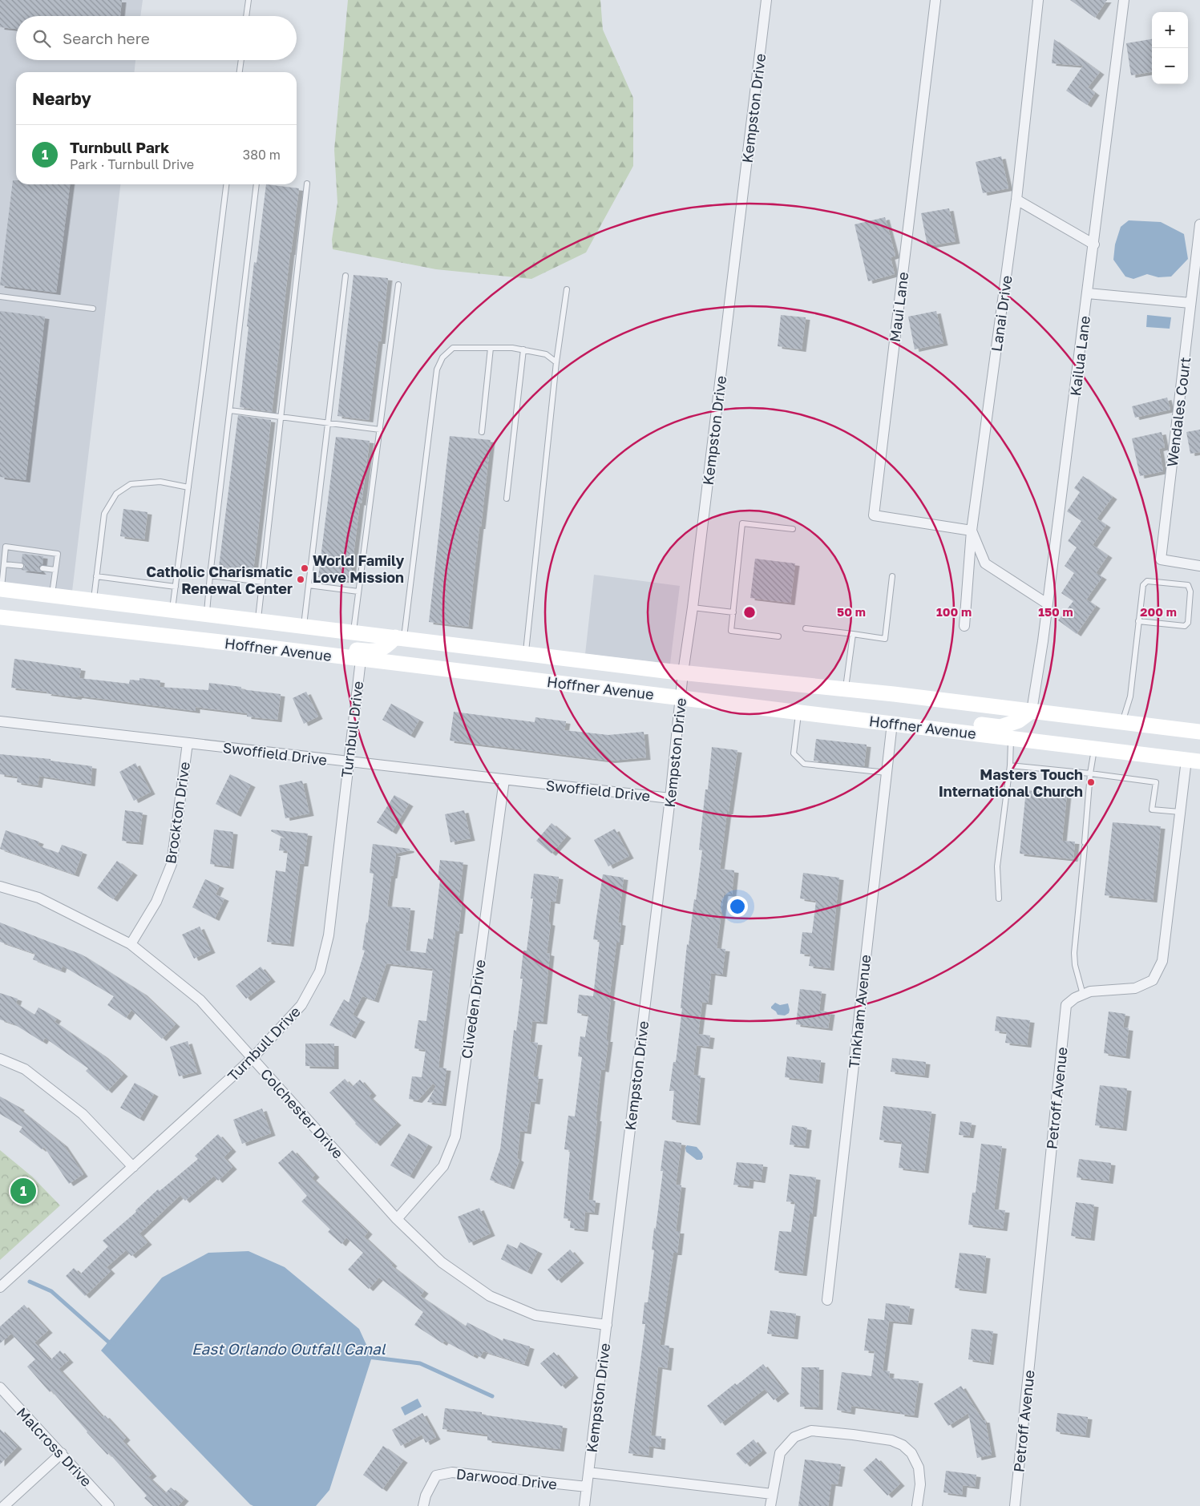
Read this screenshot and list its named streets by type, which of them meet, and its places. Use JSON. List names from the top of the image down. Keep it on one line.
{"streets":{"main road":["Hoffner Avenue"],"street":["Kempston Drive","Maui Lane","Lanai Drive","Kailua Lane","Wendales Court","Turnbull Drive","Swoffield Drive","Brockton Drive","Cliveden Drive","Tinkham Avenue","Petroff Avenue","Colchester Drive","Malcross Drive","Darwood Drive"]},"crossings":[["Kempston Drive","Hoffner Avenue"],["Kempston Drive","Swoffield Drive"],["Kempston Drive","Colchester Drive"],["Kempston Drive","Darwood Drive"],["Maui Lane","Lanai Drive"],["Kailua Lane","Hoffner Avenue"],["Hoffner Avenue","Turnbull Drive"],["Hoffner Avenue","Tinkham Avenue"],["Hoffner Avenue","Petroff Avenue"],["Turnbull Drive","Swoffield Drive"],["Turnbull Drive","Colchester Drive"],["Swoffield Drive","Brockton Drive"],["Swoffield Drive","Cliveden Drive"],["Brockton Drive","Colchester Drive"],["Cliveden Drive","Colchester Drive"]],"water":["East Orlando Outfall Canal"],"places":["World Family Love Mission","Catholic Charismatic Renewal Center","Masters Touch International Church"],"page":{"map_buttons":["+","−"],"search":"Search here","heading":"Nearby","list":[{"mark":"1","name":"Turnbull Park","note":"Park · Turnbull Drive","value":"380 m"}],"pins":"1"},"rings":["50 m","100 m","150 m","200 m"]}
